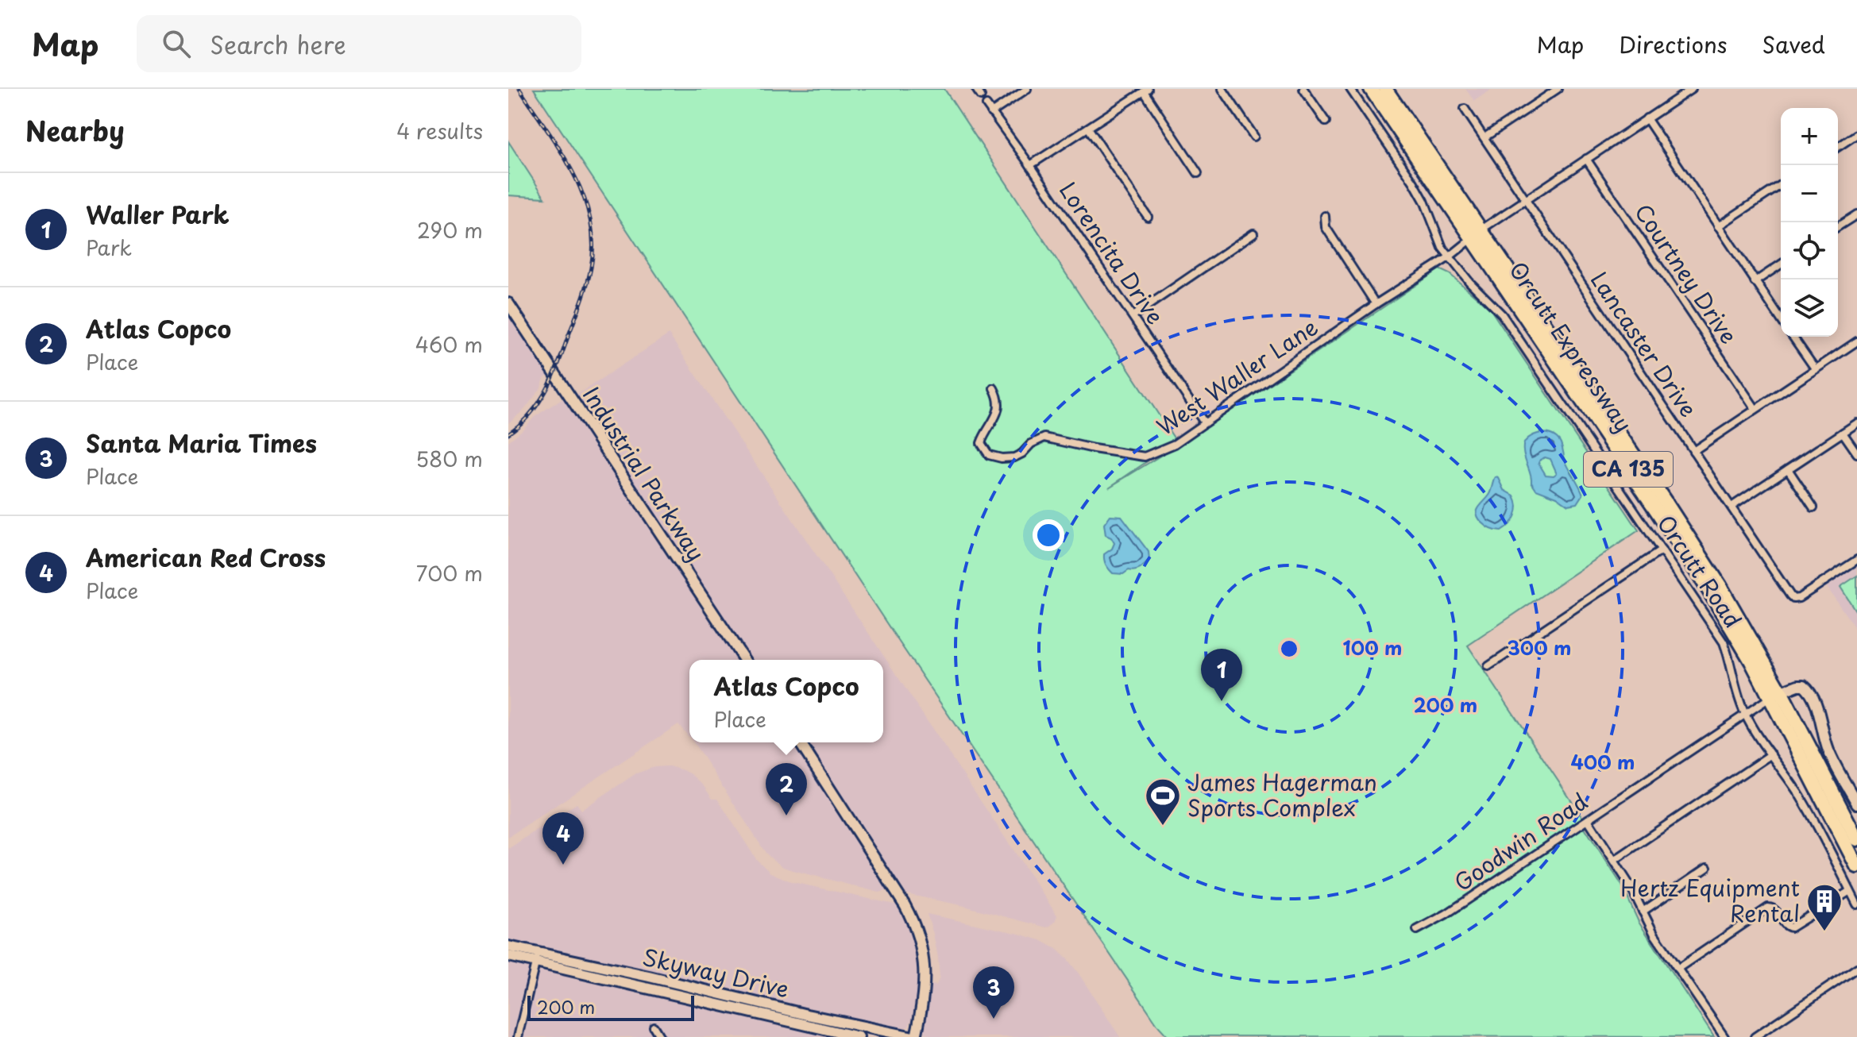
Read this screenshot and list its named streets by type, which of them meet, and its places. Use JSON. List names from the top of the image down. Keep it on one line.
{"streets":{"highway":["Orcutt Expressway","CA 135"],"street":["Lorencita Drive","Courtney Drive","Lancaster Drive","West Waller Lane","Industrial Parkway","Orcutt Road","Goodwin Road","Skyway Drive"]},"crossings":[["Lorencita Drive","West Waller Lane"],["Courtney Drive","West Waller Lane"],["Lancaster Drive","West Waller Lane"],["Orcutt Expressway","West Waller Lane"],["Orcutt Expressway","Goodwin Road"],["West Waller Lane","Orcutt Road"],["Orcutt Road","Goodwin Road"]],"places":{"sports":["James Hagerman Sports Complex"],"building":["Hertz Equipment Rental"]},"scale_bar":"200 m","page":{"header":"Map","search":"Search here","nav":["Map","Directions","Saved"],"heading":["Nearby","4 results"],"map_buttons":["+","−"],"list":[{"mark":"1","name":"Waller Park","note":"Park","value":"290 m"},{"mark":"2","name":"Atlas Copco","note":"Place","value":"460 m"},{"mark":"3","name":"Santa Maria Times","note":"Place","value":"580 m"},{"mark":"4","name":"American Red Cross","note":"Place","value":"700 m"}],"pins":["1","2","4","3"],"popup":["Atlas Copco","Place"],"scale":"200 m"},"rings":["100 m","300 m","200 m","400 m"]}
